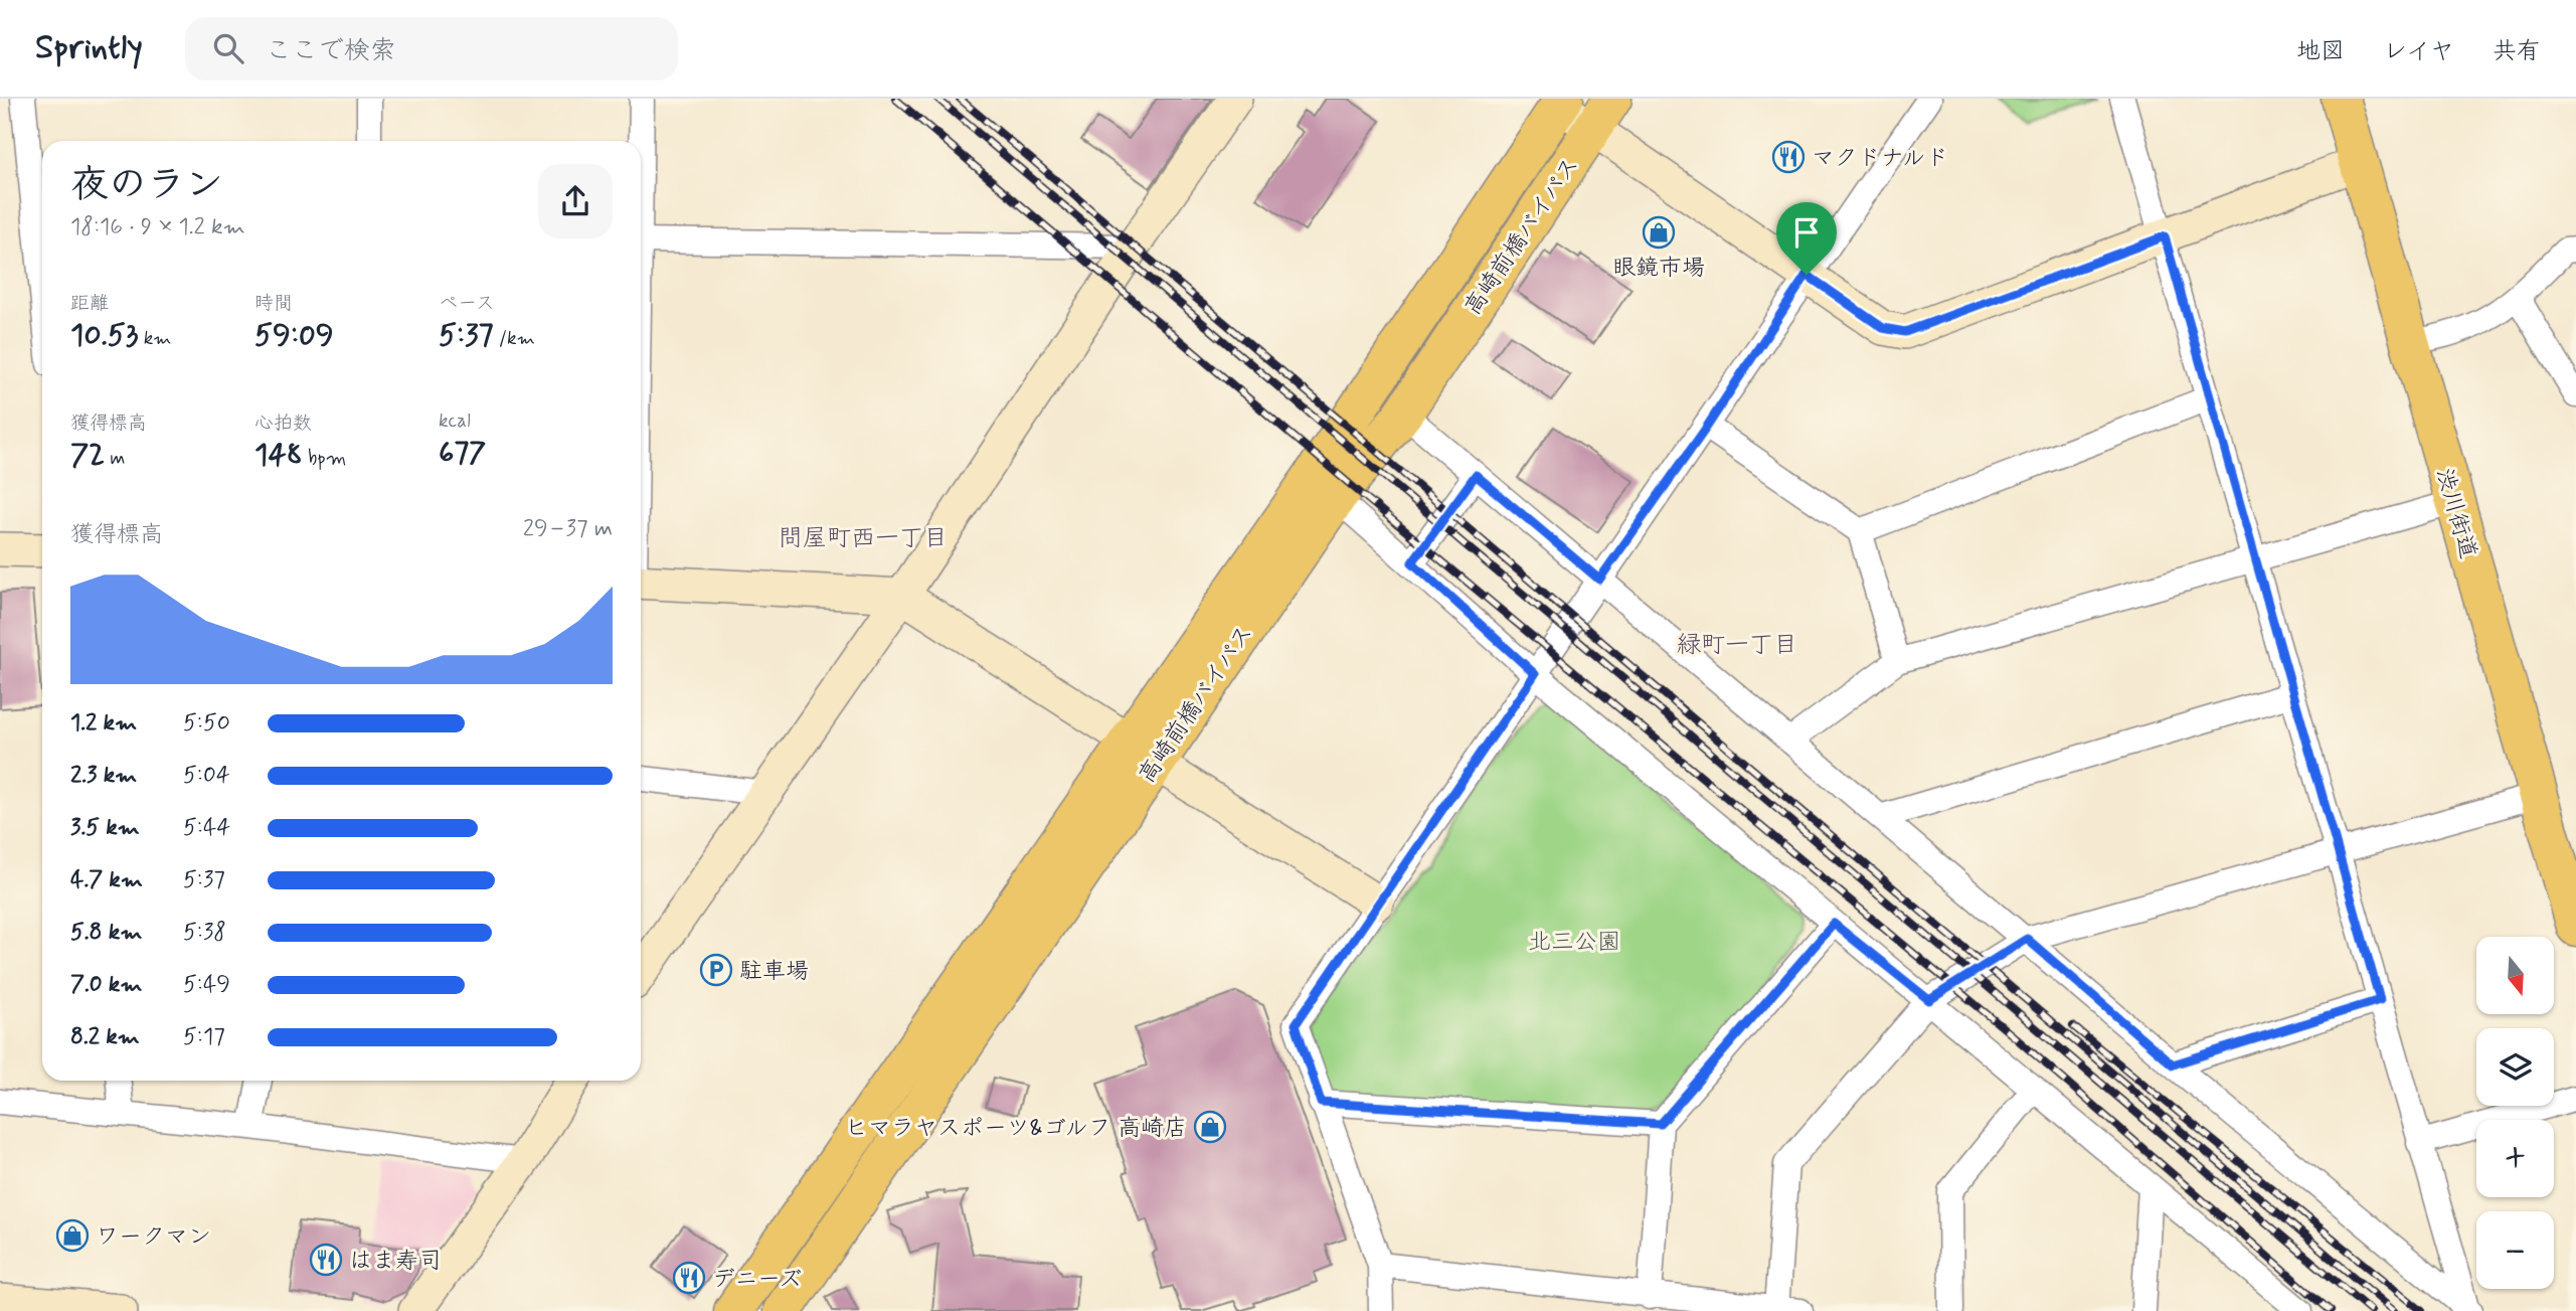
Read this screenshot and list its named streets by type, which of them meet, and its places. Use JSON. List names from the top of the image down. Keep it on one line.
{"streets":{"main road":["高崎前橋バイパス","渋川街道"]},"districts":["問屋町西一丁目","緑町一丁目"],"parks":["北三公園"],"places":{"restaurant":["マクドナルド","はま寿司","デニーズ"],"shop":["眼鏡市場","ヒマラヤスポーツ&ゴルフ 高崎店","ワークマン"],"parking":["駐車場"]},"north":"bottom","page":{"header":"Sprintly","search":"ここで検索","nav":["地図","レイヤ","共有"],"heading":["夜のラン","18:16 · 9 × 1.2 km"],"stats":[["距離","10.53 km"],["時間","59:09"],["ペース","5:37 /km"],["獲得標高","72 m"],["心拍数","148 bpm"],["kcal","677"]],"chart":["獲得標高","29–37 m"],"list":[{"name":"1.2 km","note":"5:50"},{"name":"2.3 km","note":"5:04"},{"name":"3.5 km","note":"5:44"},{"name":"4.7 km","note":"5:37"},{"name":"5.8 km","note":"5:38"},{"name":"7.0 km","note":"5:49"},{"name":"8.2 km","note":"5:17"}],"map_buttons":["+","−"]}}
